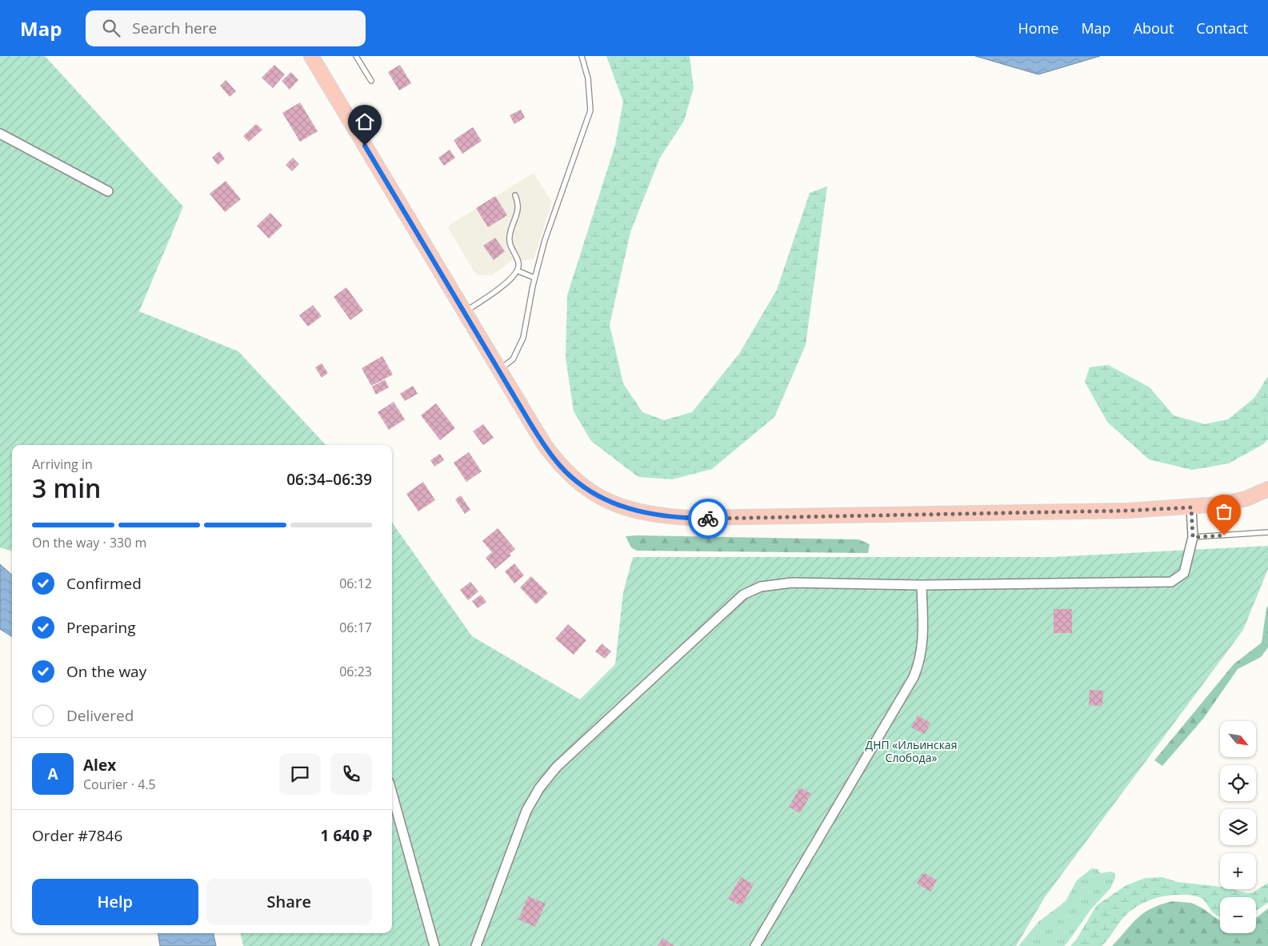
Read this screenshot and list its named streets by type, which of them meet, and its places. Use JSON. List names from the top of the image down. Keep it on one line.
{"parks":["ДНП «Ильинская Слобода»"],"north":"bottom right","page":{"header":"Map","search":"Search here","nav":["Home","Map","About","Contact"],"heading":["3 min","Arriving in","06:34–06:39"],"panel":["Alex","Courier · 4.5","Order #7846","1 640 ₽"],"bar":"On the way · 330 m","list":[["Confirmed","06:12"],["Preparing","06:17"],["On the way","06:23"],"Delivered"],"map_buttons":["+","−"],"round":"A","buttons":["Help","Share"]}}
